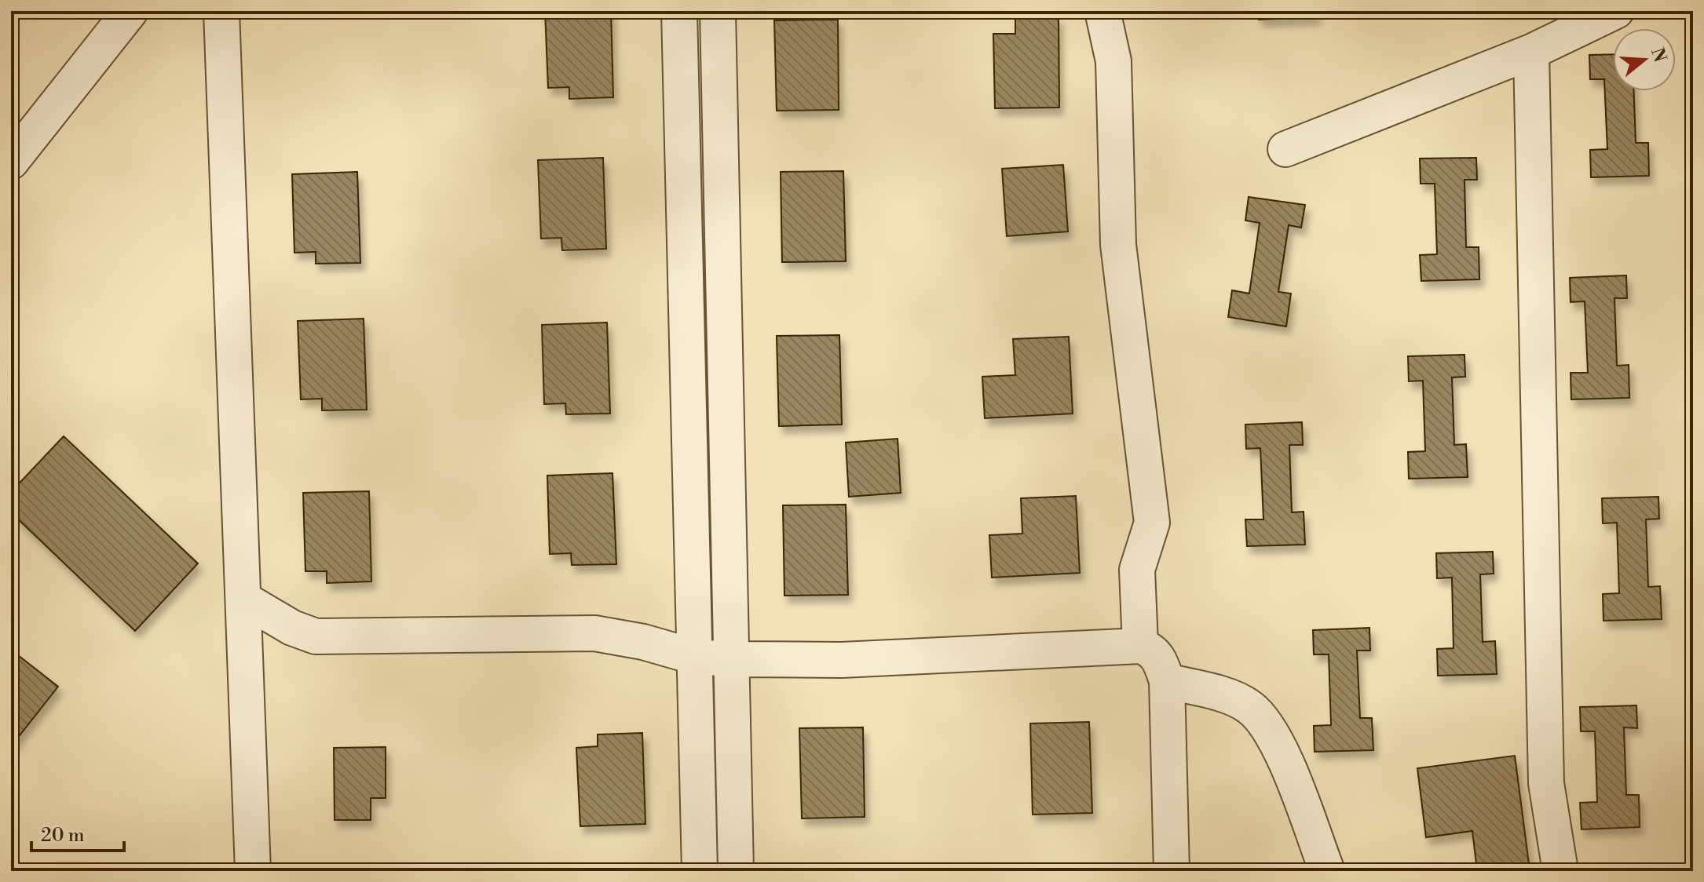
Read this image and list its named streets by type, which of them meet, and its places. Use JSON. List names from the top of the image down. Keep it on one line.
{"scale_bar":"20 m","north":"right"}
